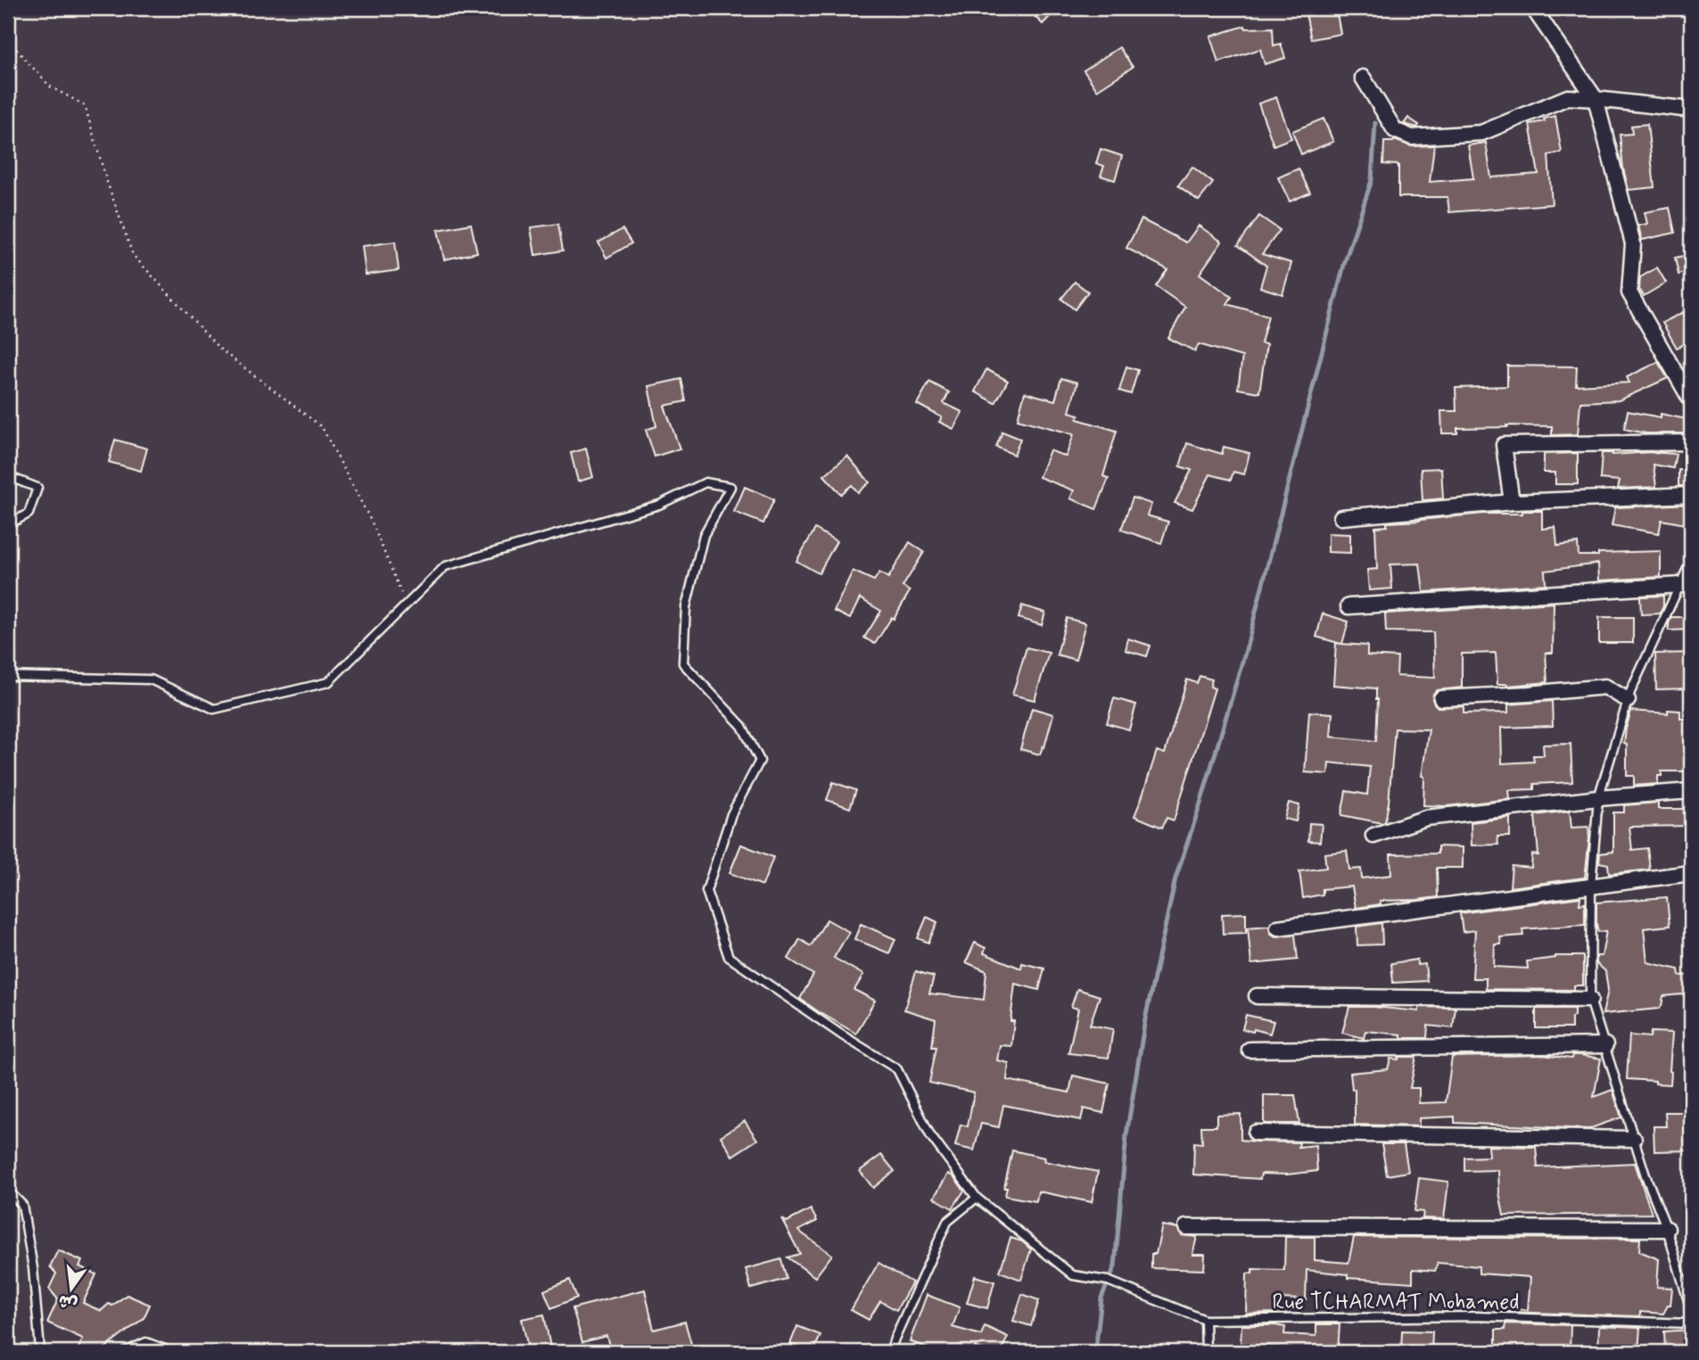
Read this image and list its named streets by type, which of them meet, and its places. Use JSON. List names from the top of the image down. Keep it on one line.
{"streets":{"lane":["Rue TCHARMAT Mohamed"]},"north":"bottom"}
